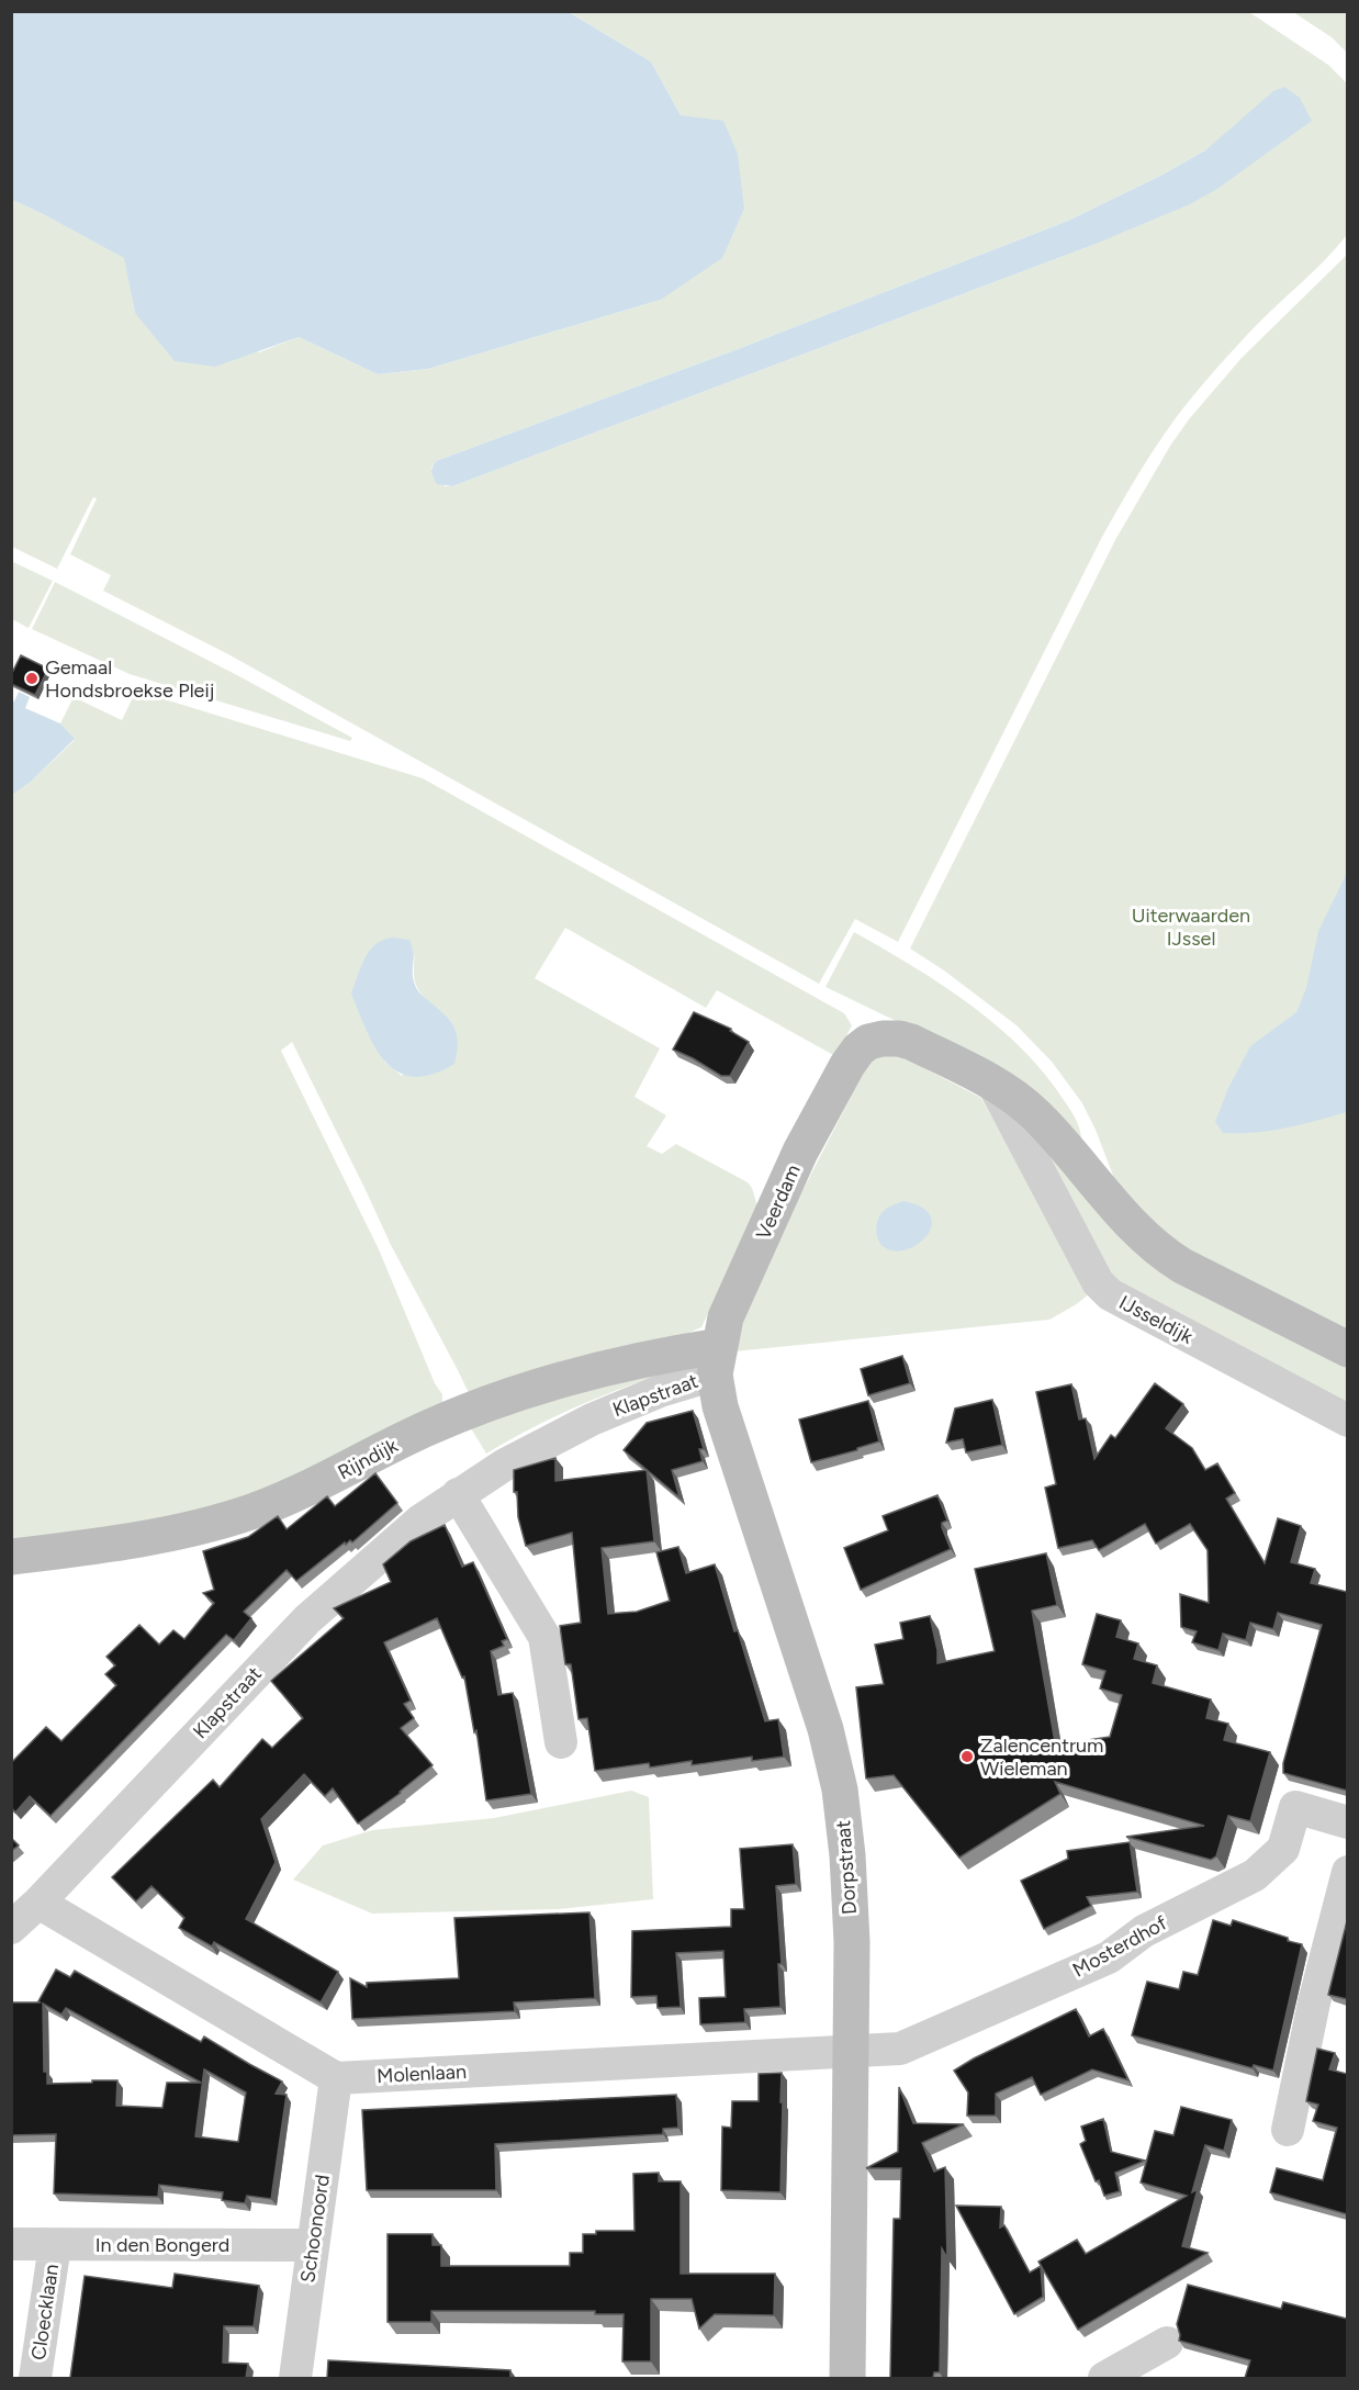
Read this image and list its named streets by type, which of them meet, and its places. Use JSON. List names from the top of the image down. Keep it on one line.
{"streets":{"street":["Veerdam","IJsseldijk","Klapstraat","Rijndijk","Dorpstraat","Mosterdhof","Molenlaan","Schoonoord","In den Bongerd","Cloecklaan"]},"crossings":[["Veerdam","IJsseldijk"],["Veerdam","Klapstraat"],["Veerdam","Rijndijk"],["Veerdam","Dorpstraat"],["Klapstraat","Rijndijk"],["Klapstraat","Dorpstraat"],["Rijndijk","Dorpstraat"],["Dorpstraat","Mosterdhof"],["Dorpstraat","Molenlaan"],["Mosterdhof","Molenlaan"],["Molenlaan","Schoonoord"],["Schoonoord","In den Bongerd"],["In den Bongerd","Cloecklaan"]],"parks":["Uiterwaarden IJssel"],"places":["Gemaal Hondsbroekse Pleij","Zalencentrum Wieleman"]}
